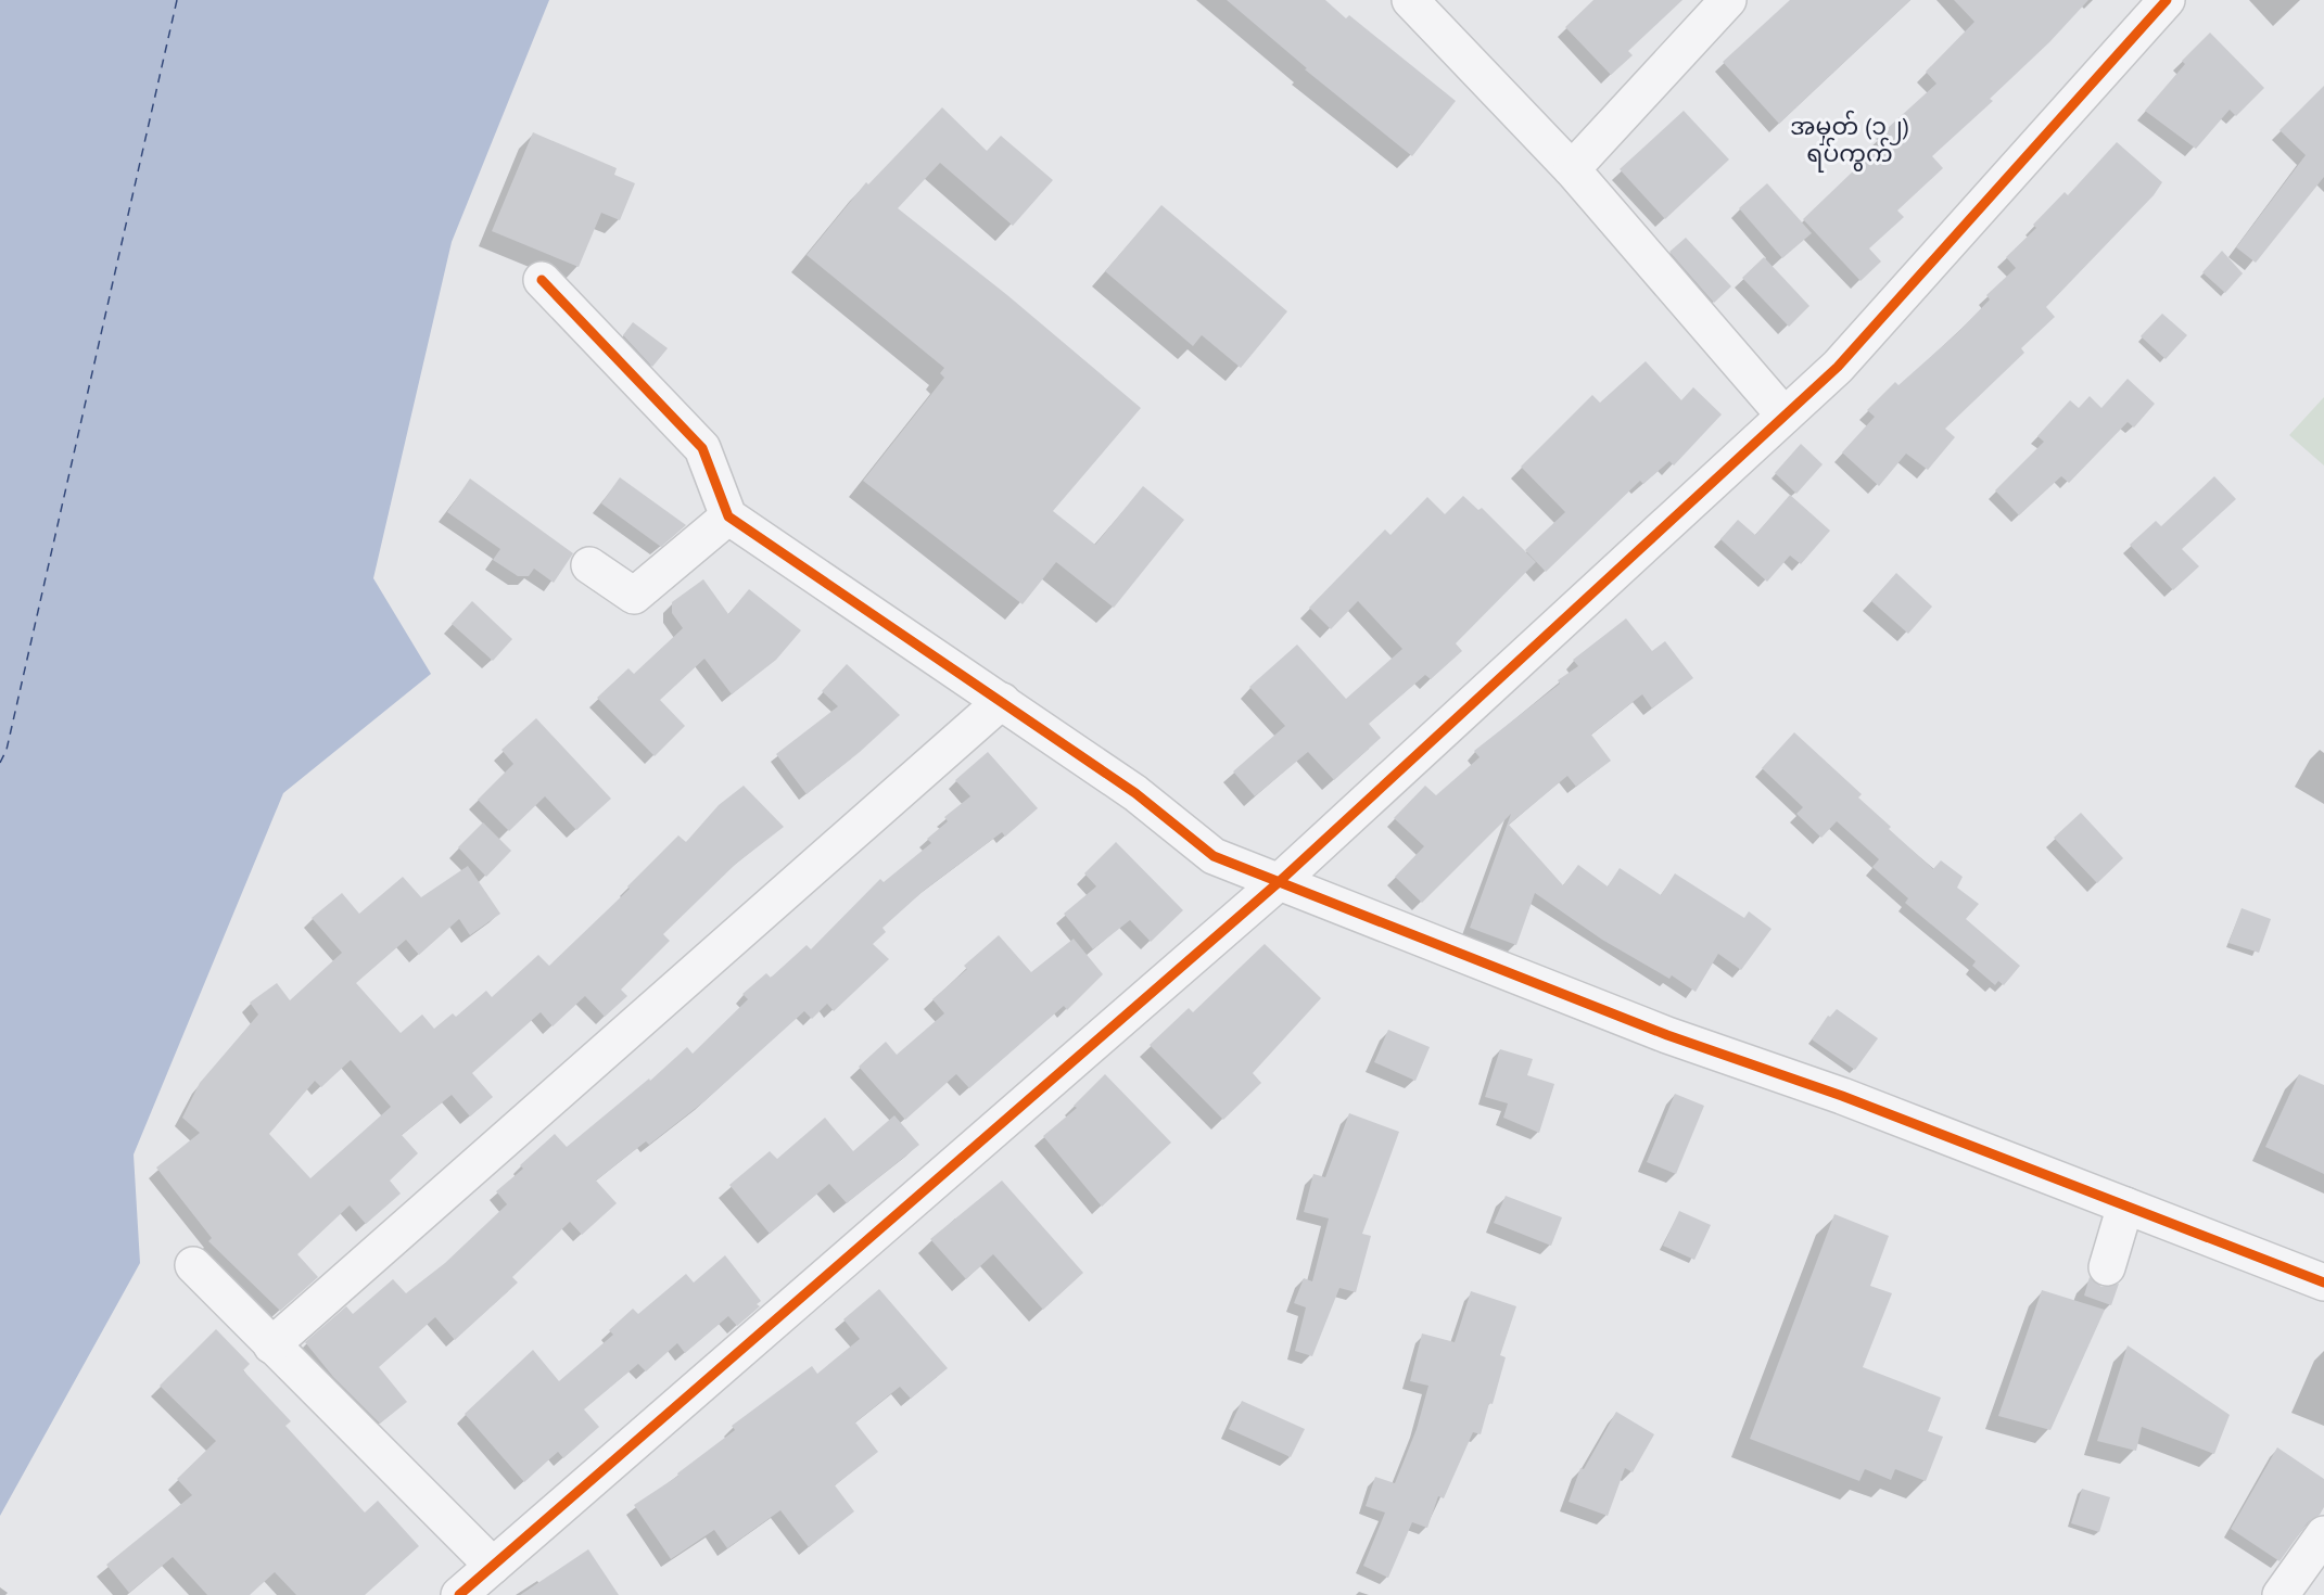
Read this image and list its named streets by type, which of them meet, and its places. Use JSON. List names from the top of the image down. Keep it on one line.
{"districts":["အမှတ် (၁၂) ရပ်ကွက်"]}
